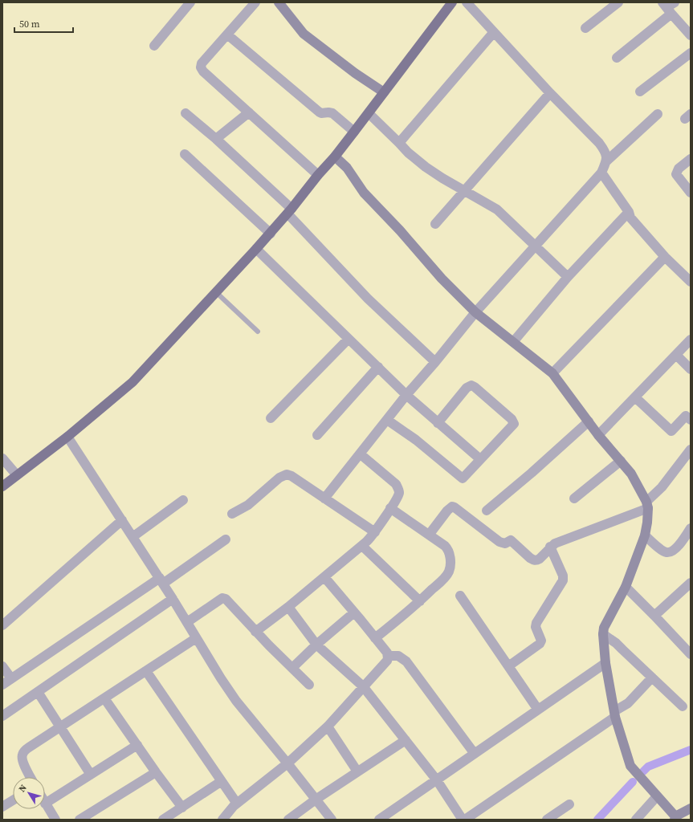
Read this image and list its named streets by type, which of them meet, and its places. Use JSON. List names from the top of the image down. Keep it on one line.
{"scale_bar":"50 m","north":"top left"}
